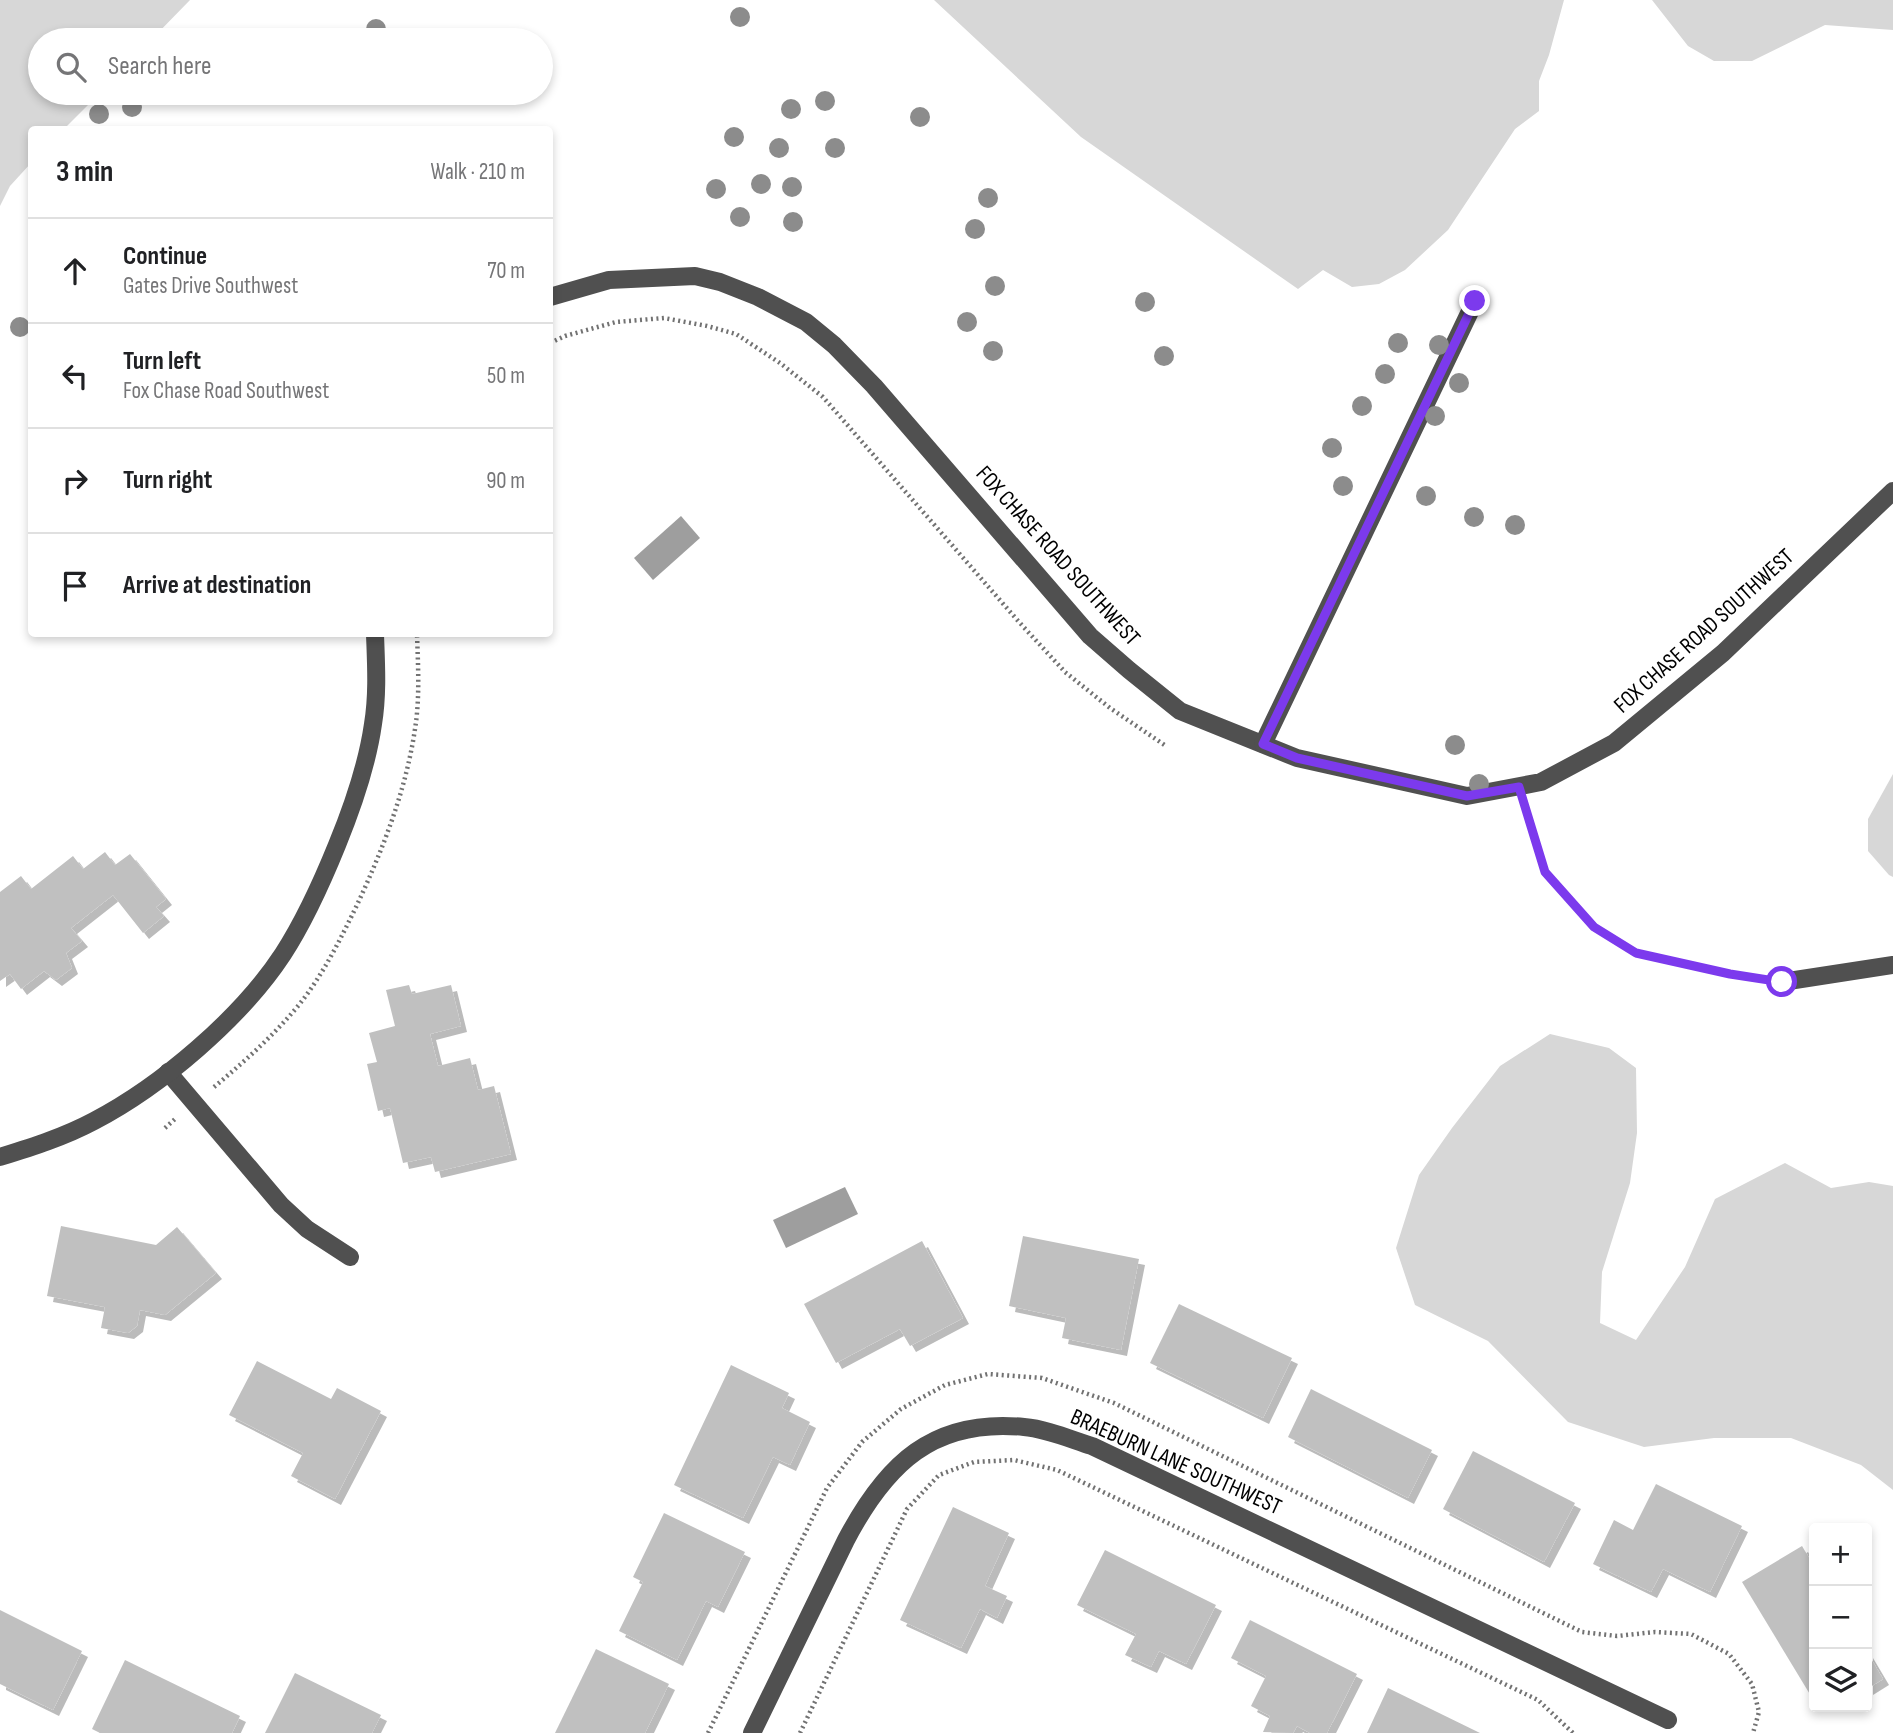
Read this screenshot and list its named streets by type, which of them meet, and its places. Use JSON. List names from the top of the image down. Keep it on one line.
{"streets":{"street":["FOX CHASE ROAD SOUTHWEST","BRAEBURN LANE SOUTHWEST"]},"page":{"search":"Search here","heading":["3 min","Walk · 210 m"],"list":[["Continue","Gates Drive Southwest","70 m"],["Turn left","Fox Chase Road Southwest","50 m"],["Turn right","90 m"],"Arrive at destination"],"map_buttons":["+","−"]}}
